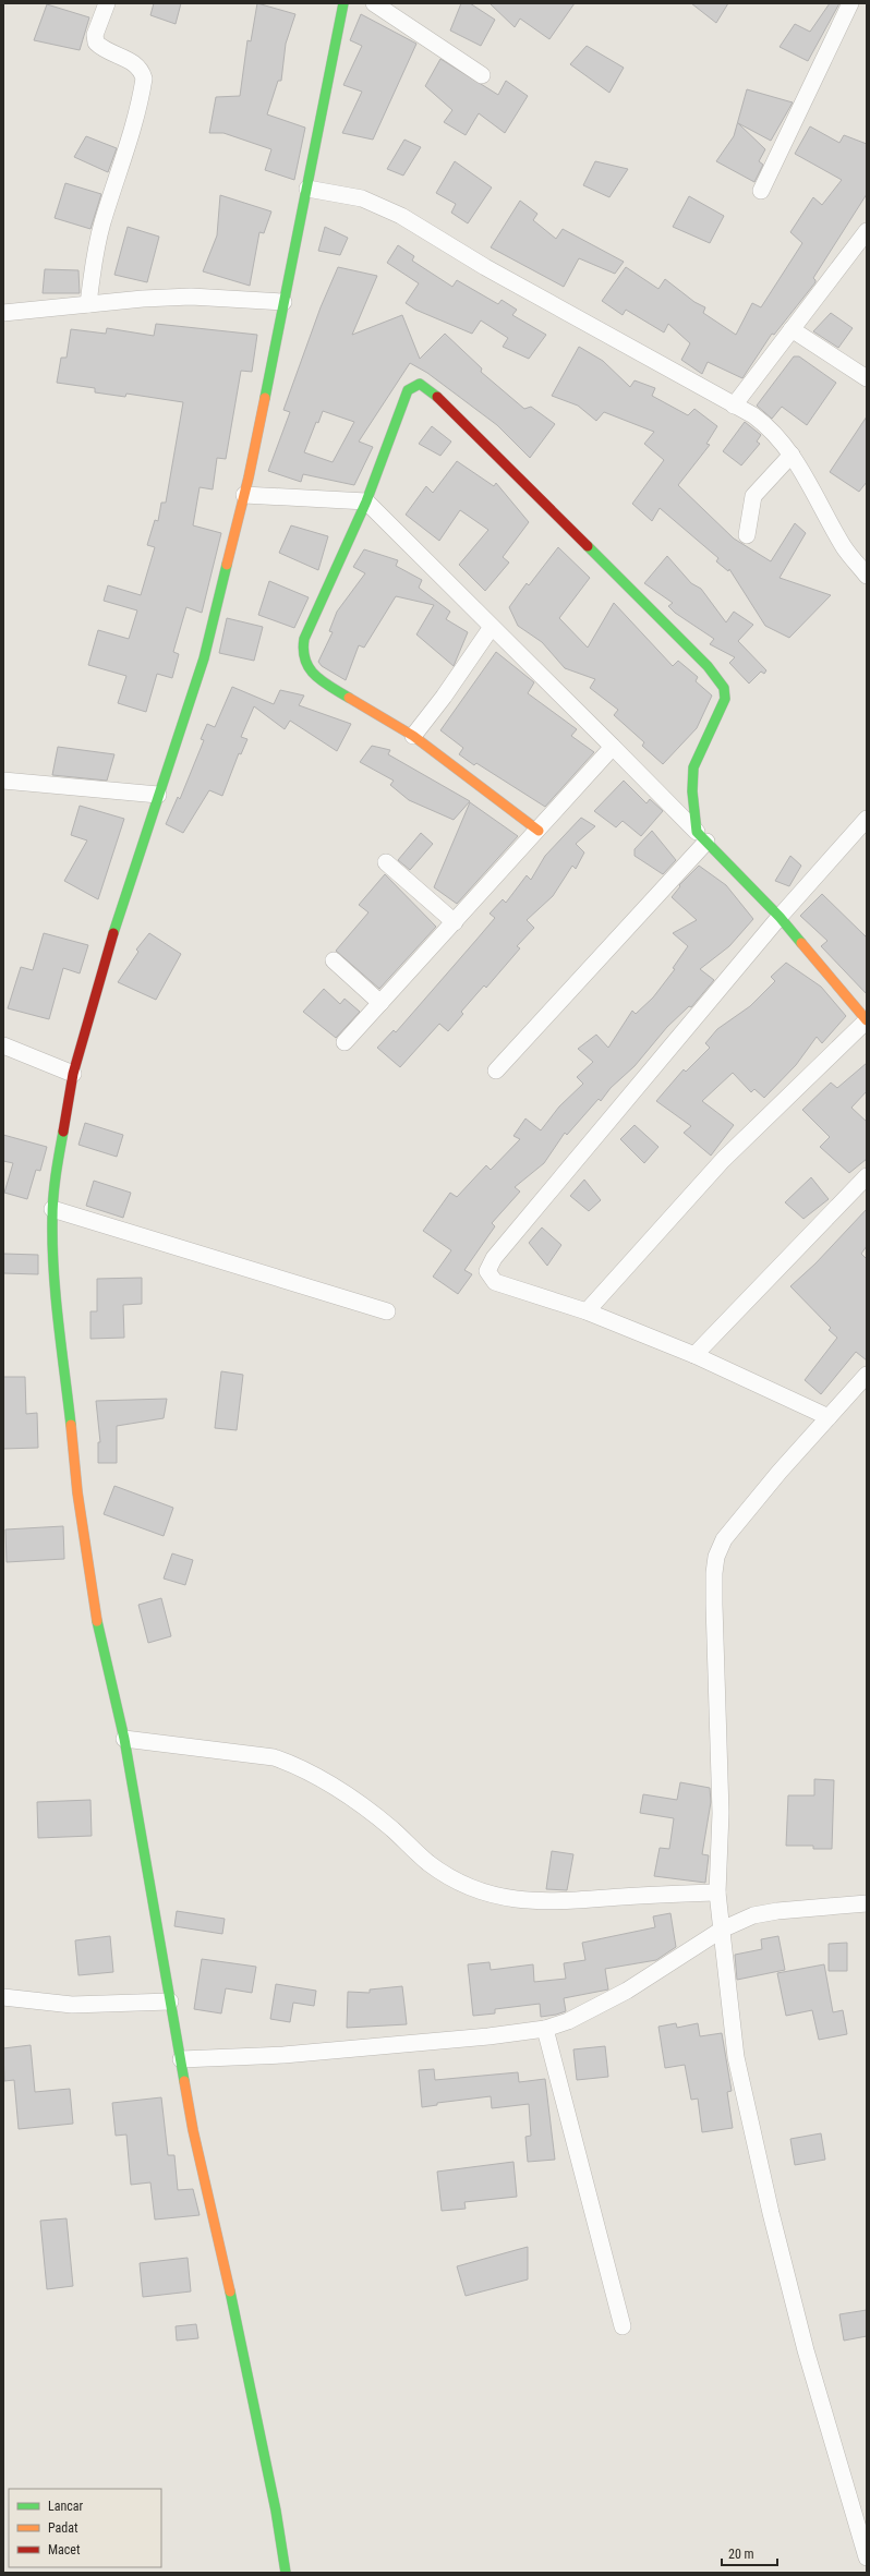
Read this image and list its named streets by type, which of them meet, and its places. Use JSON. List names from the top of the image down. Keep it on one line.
{"legend":["Lancar","Padat","Macet"],"scale_bar":"20 m"}
